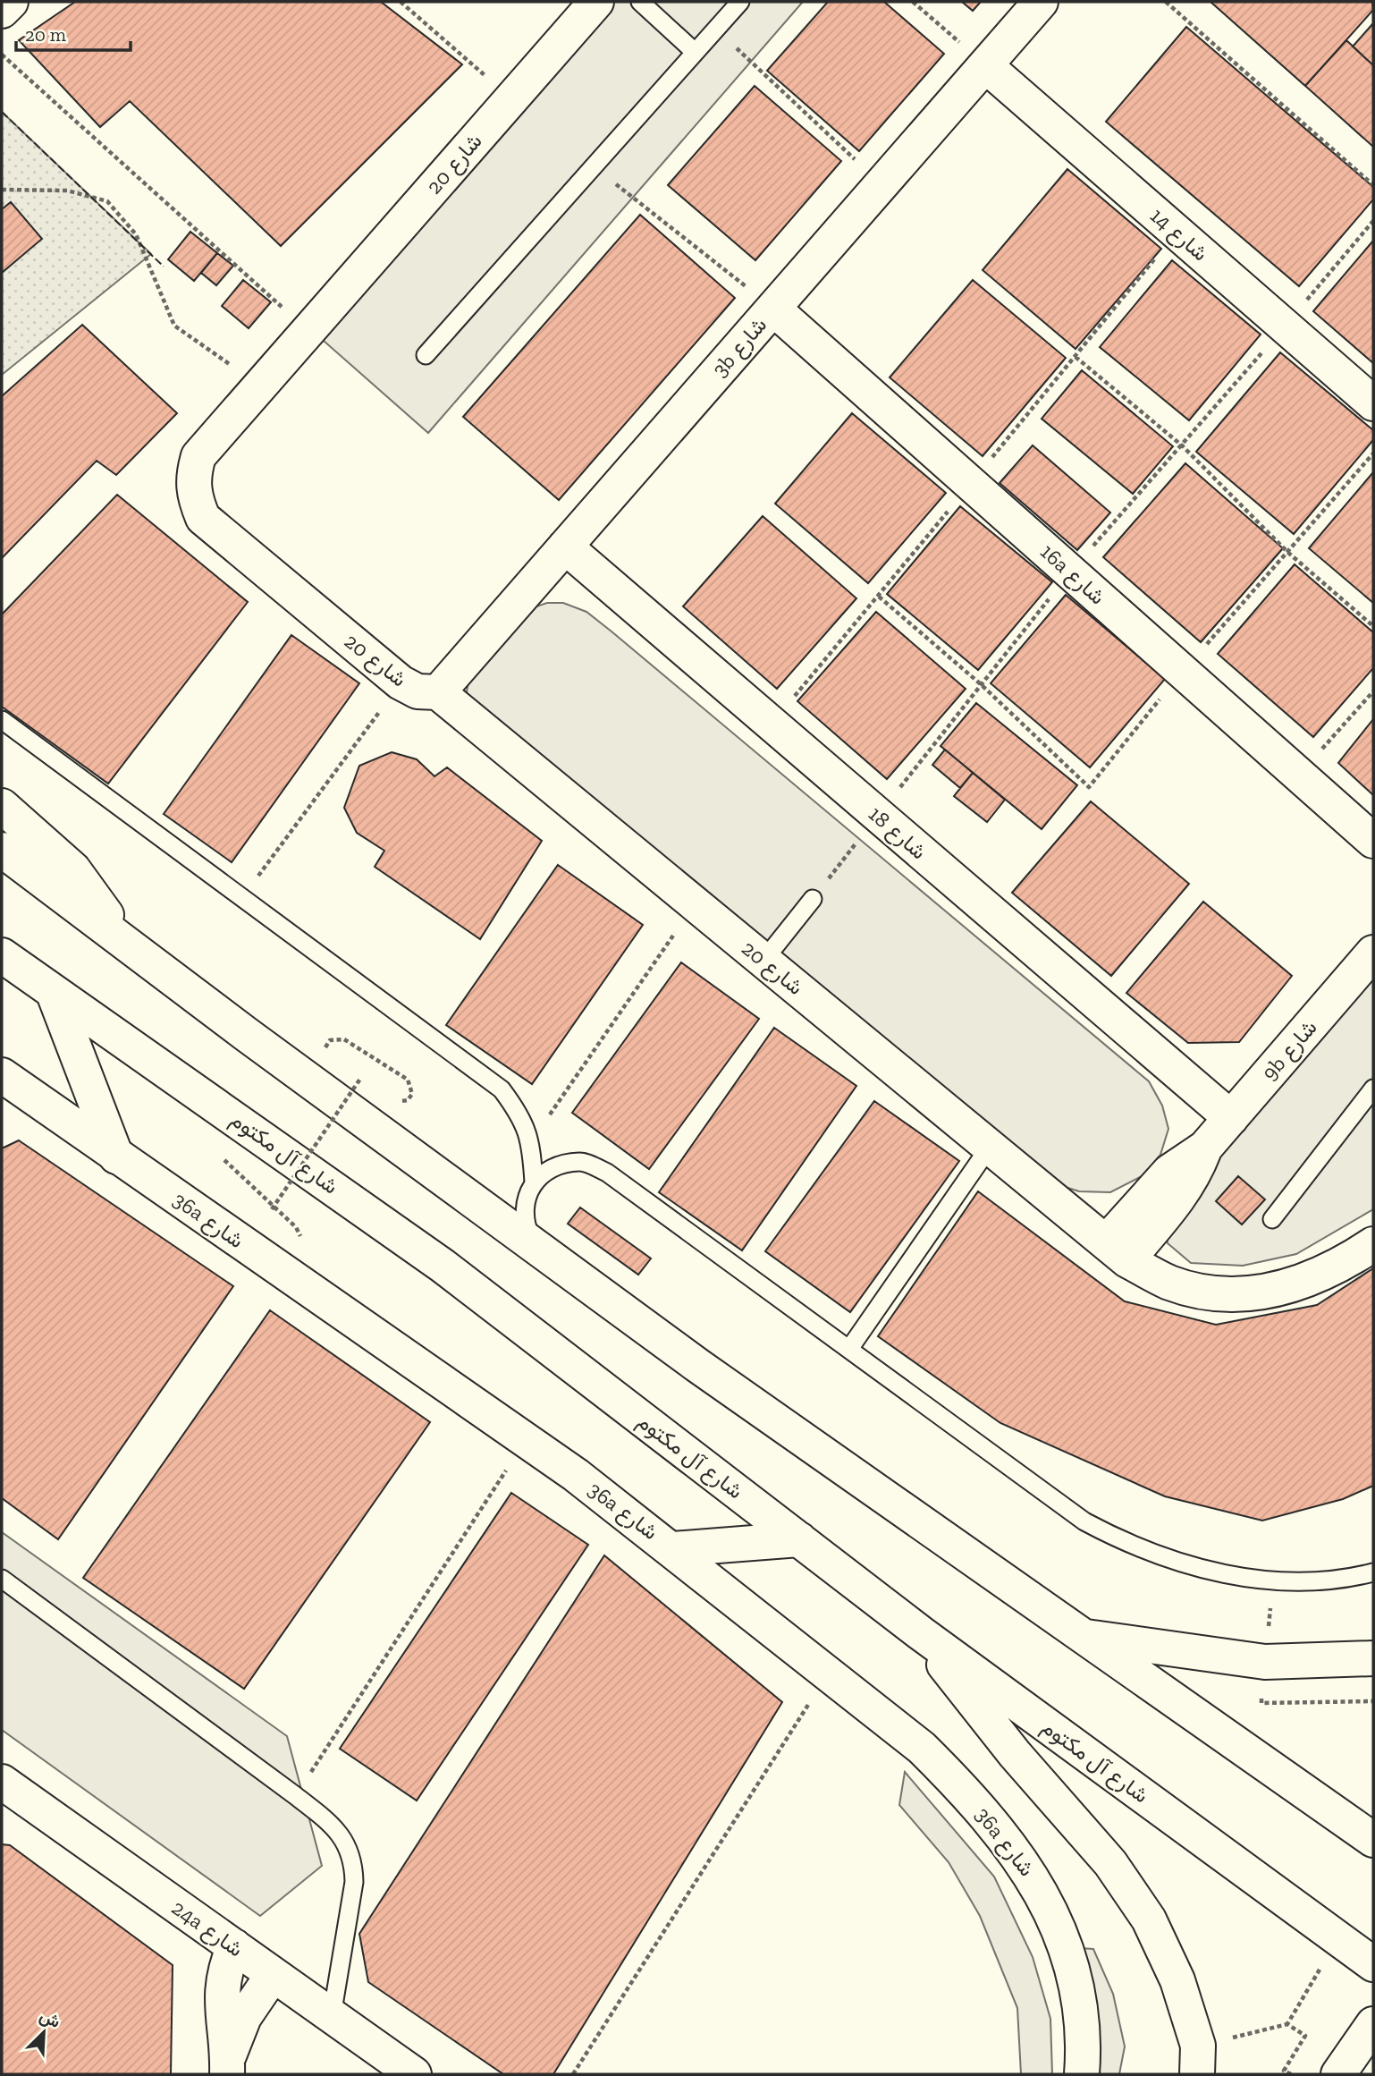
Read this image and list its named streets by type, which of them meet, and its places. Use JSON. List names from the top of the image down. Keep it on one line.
{"streets":{"street":["شارع 20","شارع 14","3b شارع","16a شارع","شارع 18","9b شارع","شارع آل مكتوم","36a شارع","24a شارع"]},"crossings":[["شارع 20","3b شارع"],["شارع 20","9b شارع"],["شارع 14","3b شارع"],["3b شارع","16a شارع"],["3b شارع","شارع 18"],["شارع 18","9b شارع"]],"scale_bar":"20 m","north":"top right"}
